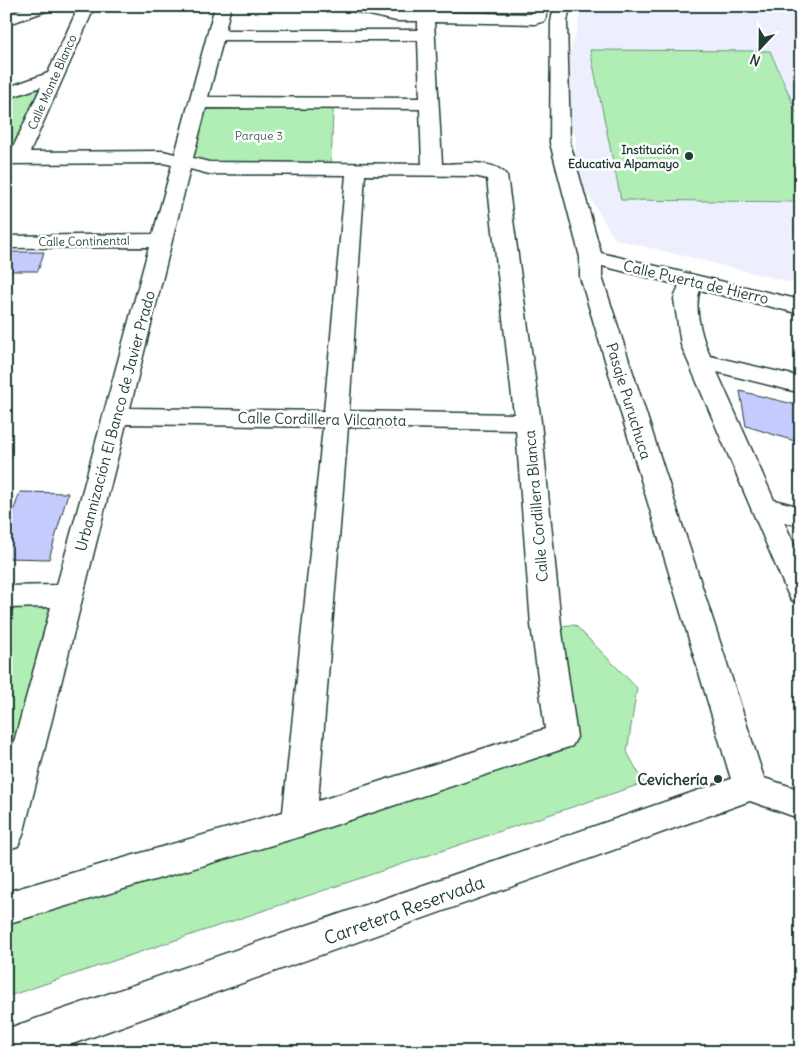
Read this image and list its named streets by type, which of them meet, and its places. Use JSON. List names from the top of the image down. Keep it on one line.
{"streets":{"street":["Calle Monte Blanco","Calle Continental","Calle Puerta de Hierro","Pasaje Puruchuca","Calle Cordillera Vilcanota","Urbannización El Banco de Javier Prado","Calle Cordillera Blanca","Carretera Reservada"]},"crossings":[["Calle Continental","Urbannización El Banco de Javier Prado"],["Calle Puerta de Hierro","Pasaje Puruchuca"],["Pasaje Puruchuca","Carretera Reservada"],["Calle Cordillera Vilcanota","Urbannización El Banco de Javier Prado"],["Calle Cordillera Vilcanota","Calle Cordillera Blanca"]],"parks":["Parque 3"],"places":["Institución Educativa Alpamayo","Cevichería"],"north":"bottom"}
